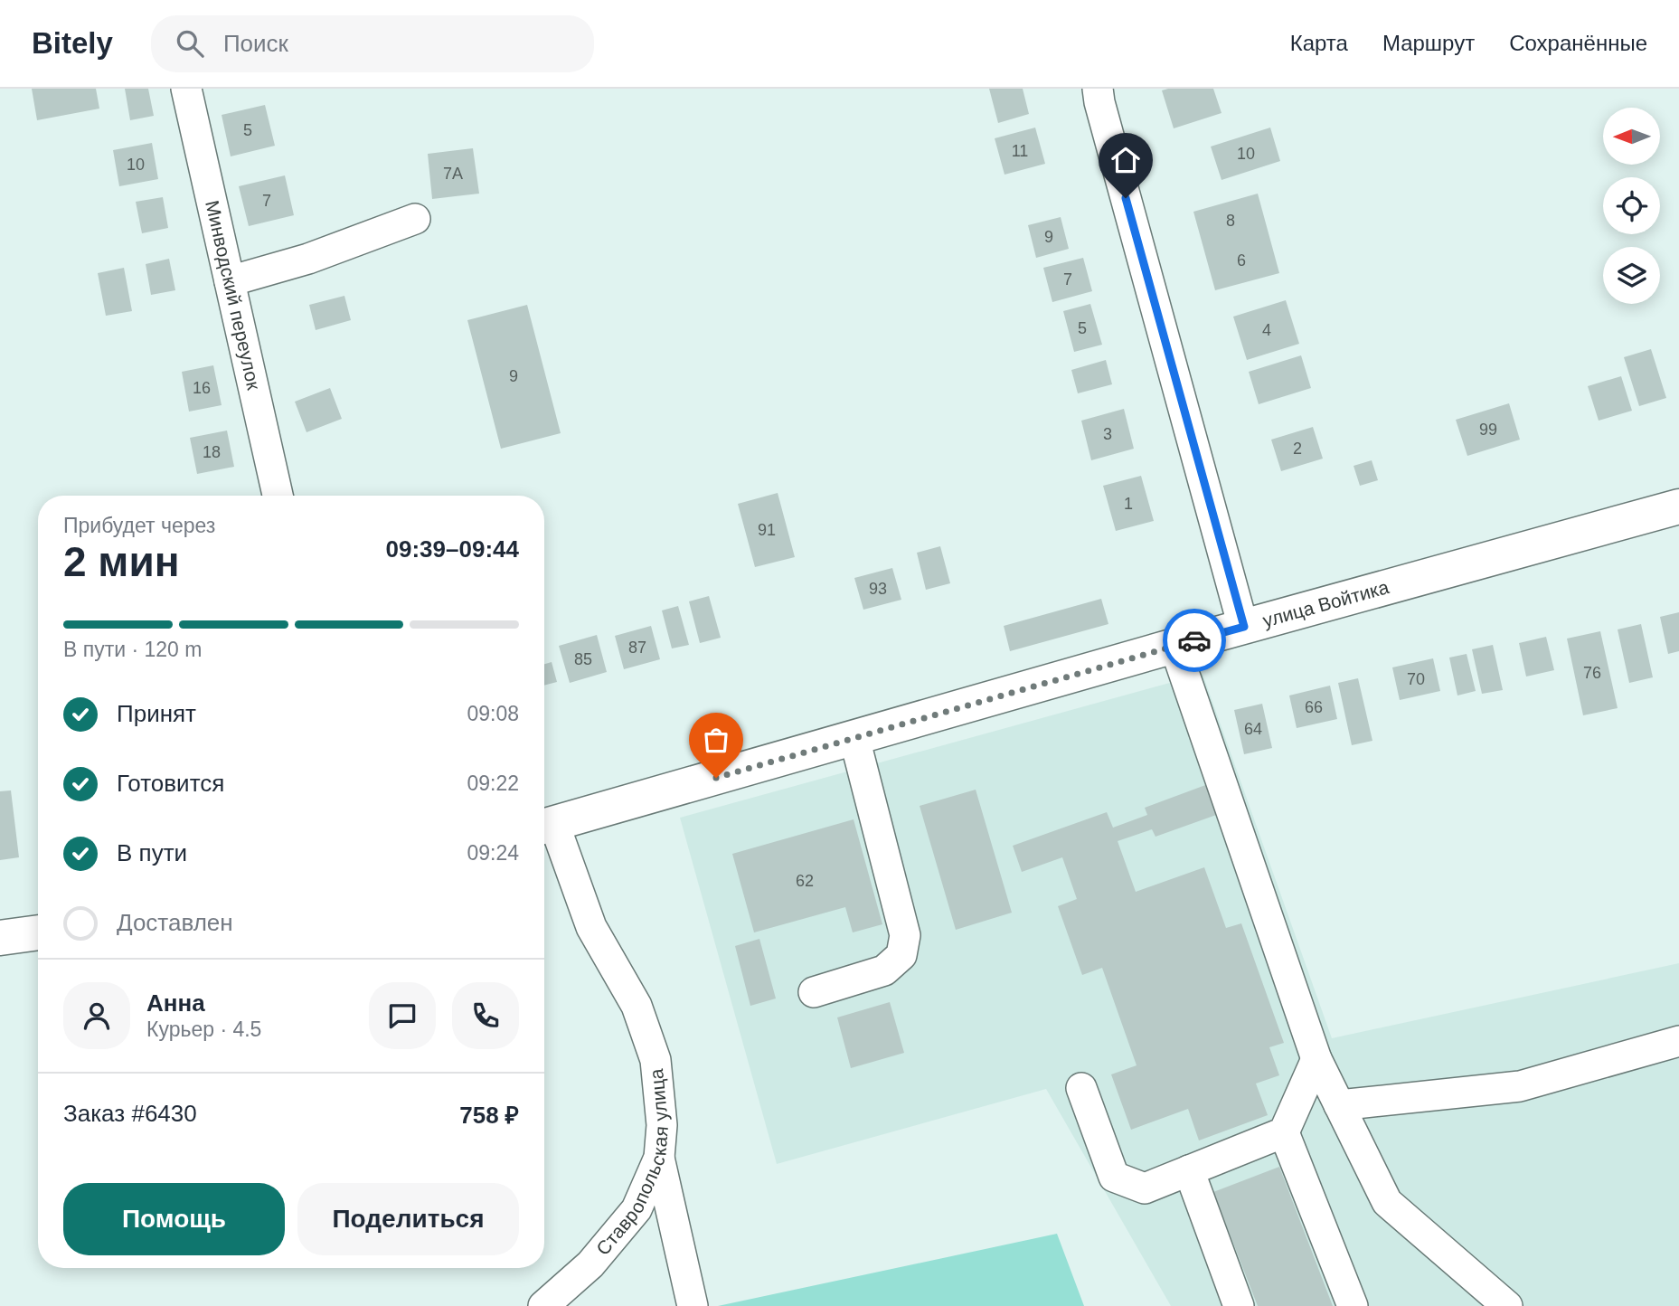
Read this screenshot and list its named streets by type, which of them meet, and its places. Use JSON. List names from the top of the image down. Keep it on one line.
{"streets":{"main road":["улица Войтика"],"street":["Минводский переулок","Ставропольская улица"]},"crossings":[["улица Войтика","Ставропольская улица"]],"house_numbers":["5","11","10","10","7А","7","8","9","6","7","5","4","9","16","99","3","2","18","1","91","93","87","85","76","70","66","64","62"],"north":"left","page":{"header":"Bitely","search":"Поиск","nav":["Карта","Маршрут","Сохранённые"],"heading":["2 мин","Прибудет через","09:39–09:44"],"panel":["Анна","Курьер · 4.5","Заказ #6430","758 ₽"],"bar":"В пути · 120 m","list":[["Принят","09:08"],["Готовится","09:22"],["В пути","09:24"],"Доставлен"],"buttons":["Помощь","Поделиться"]}}
